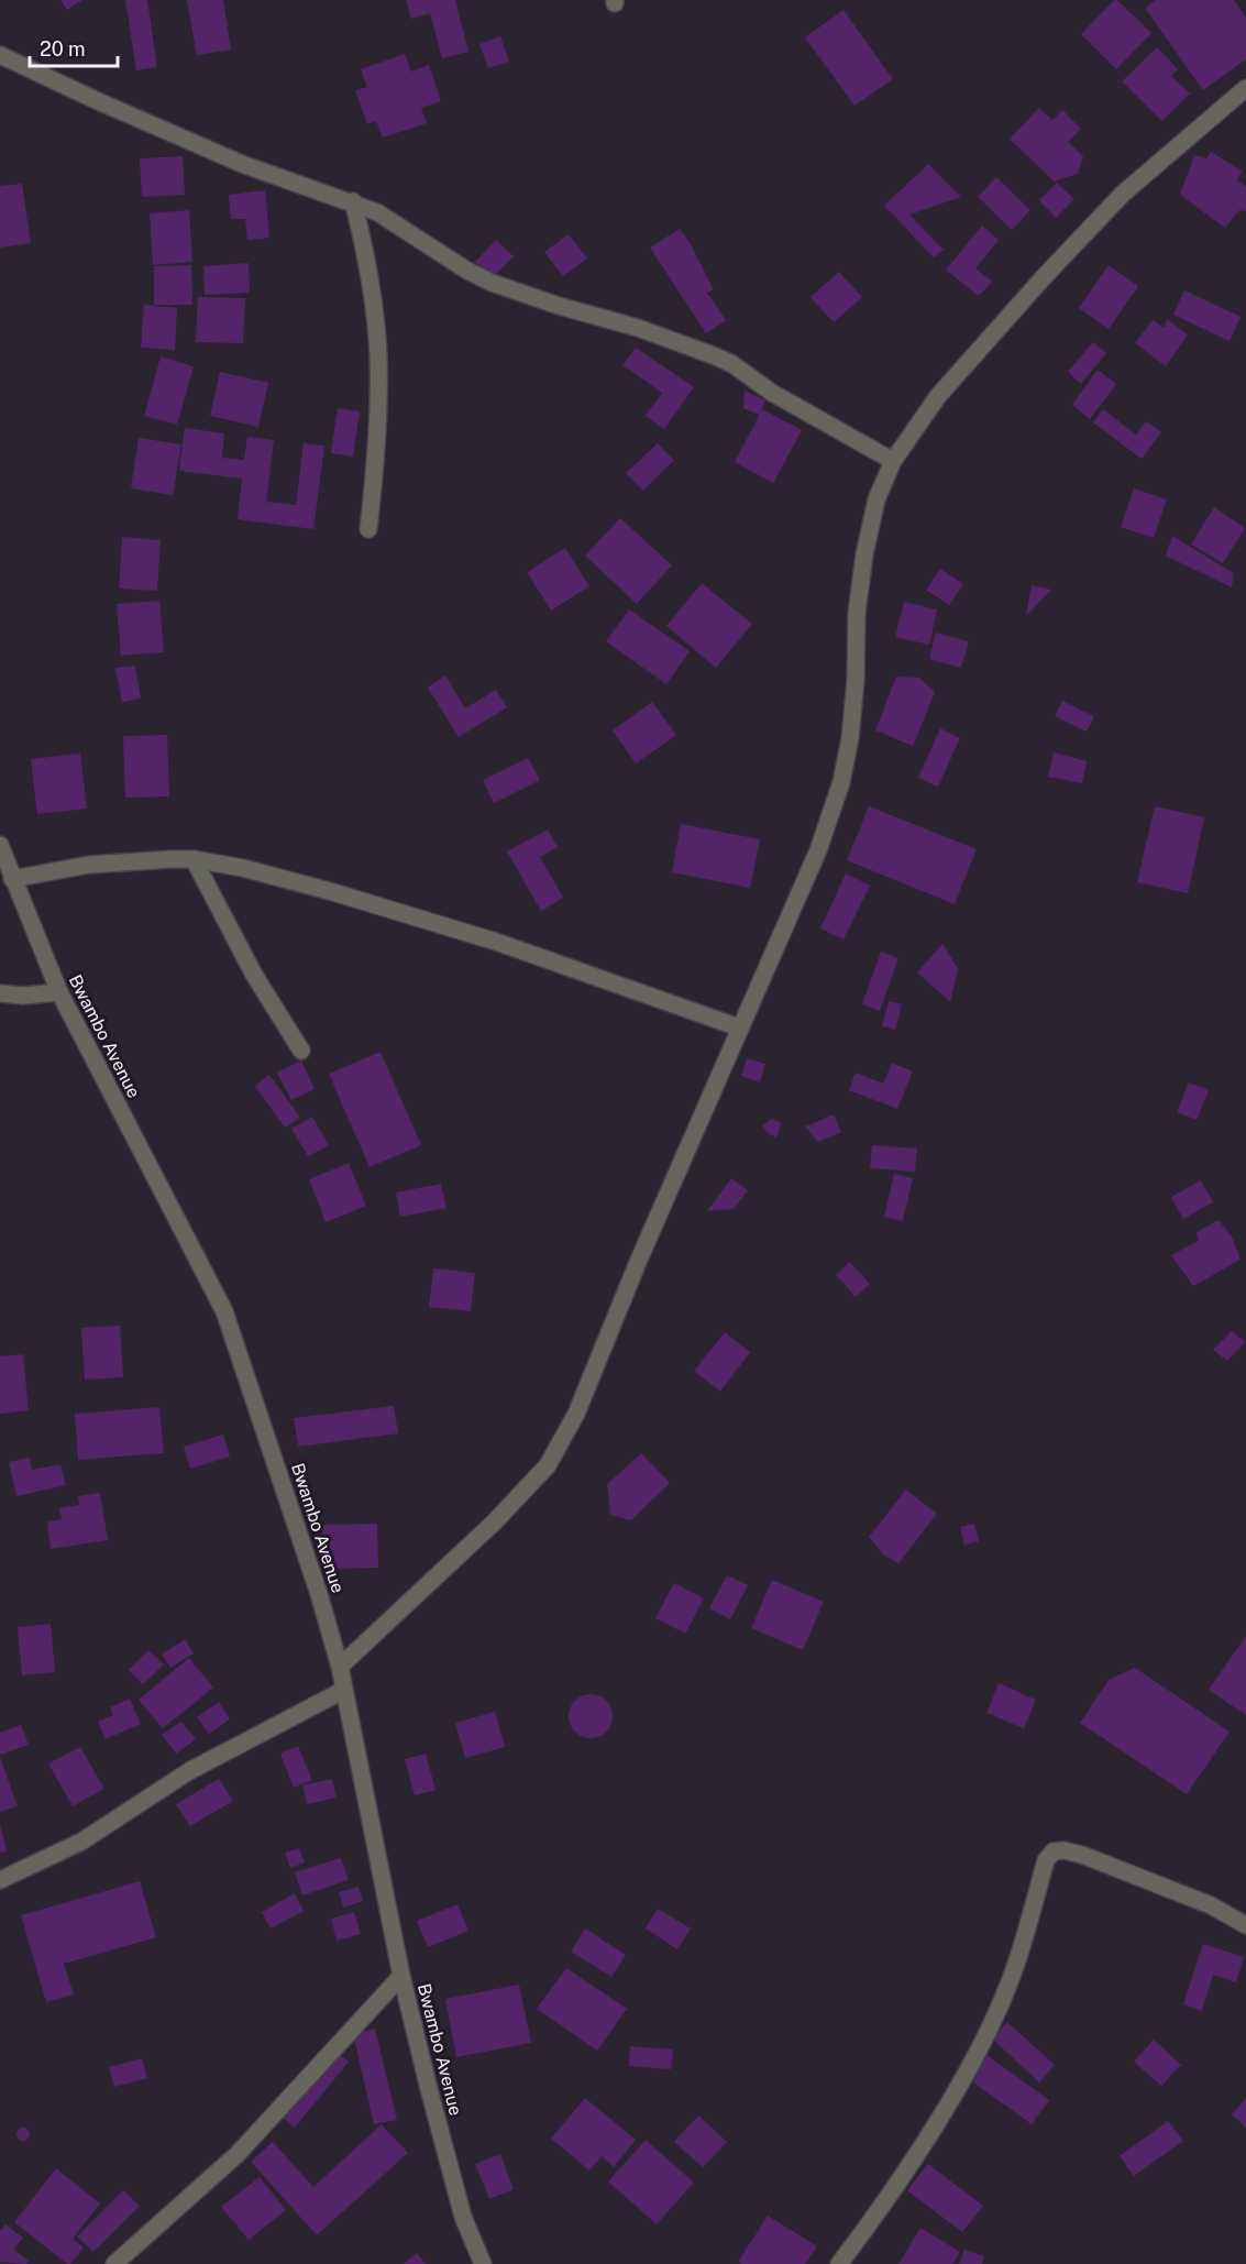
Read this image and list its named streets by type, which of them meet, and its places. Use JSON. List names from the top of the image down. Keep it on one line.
{"streets":{"street":["Bwambo Avenue"]},"scale_bar":"20 m"}
